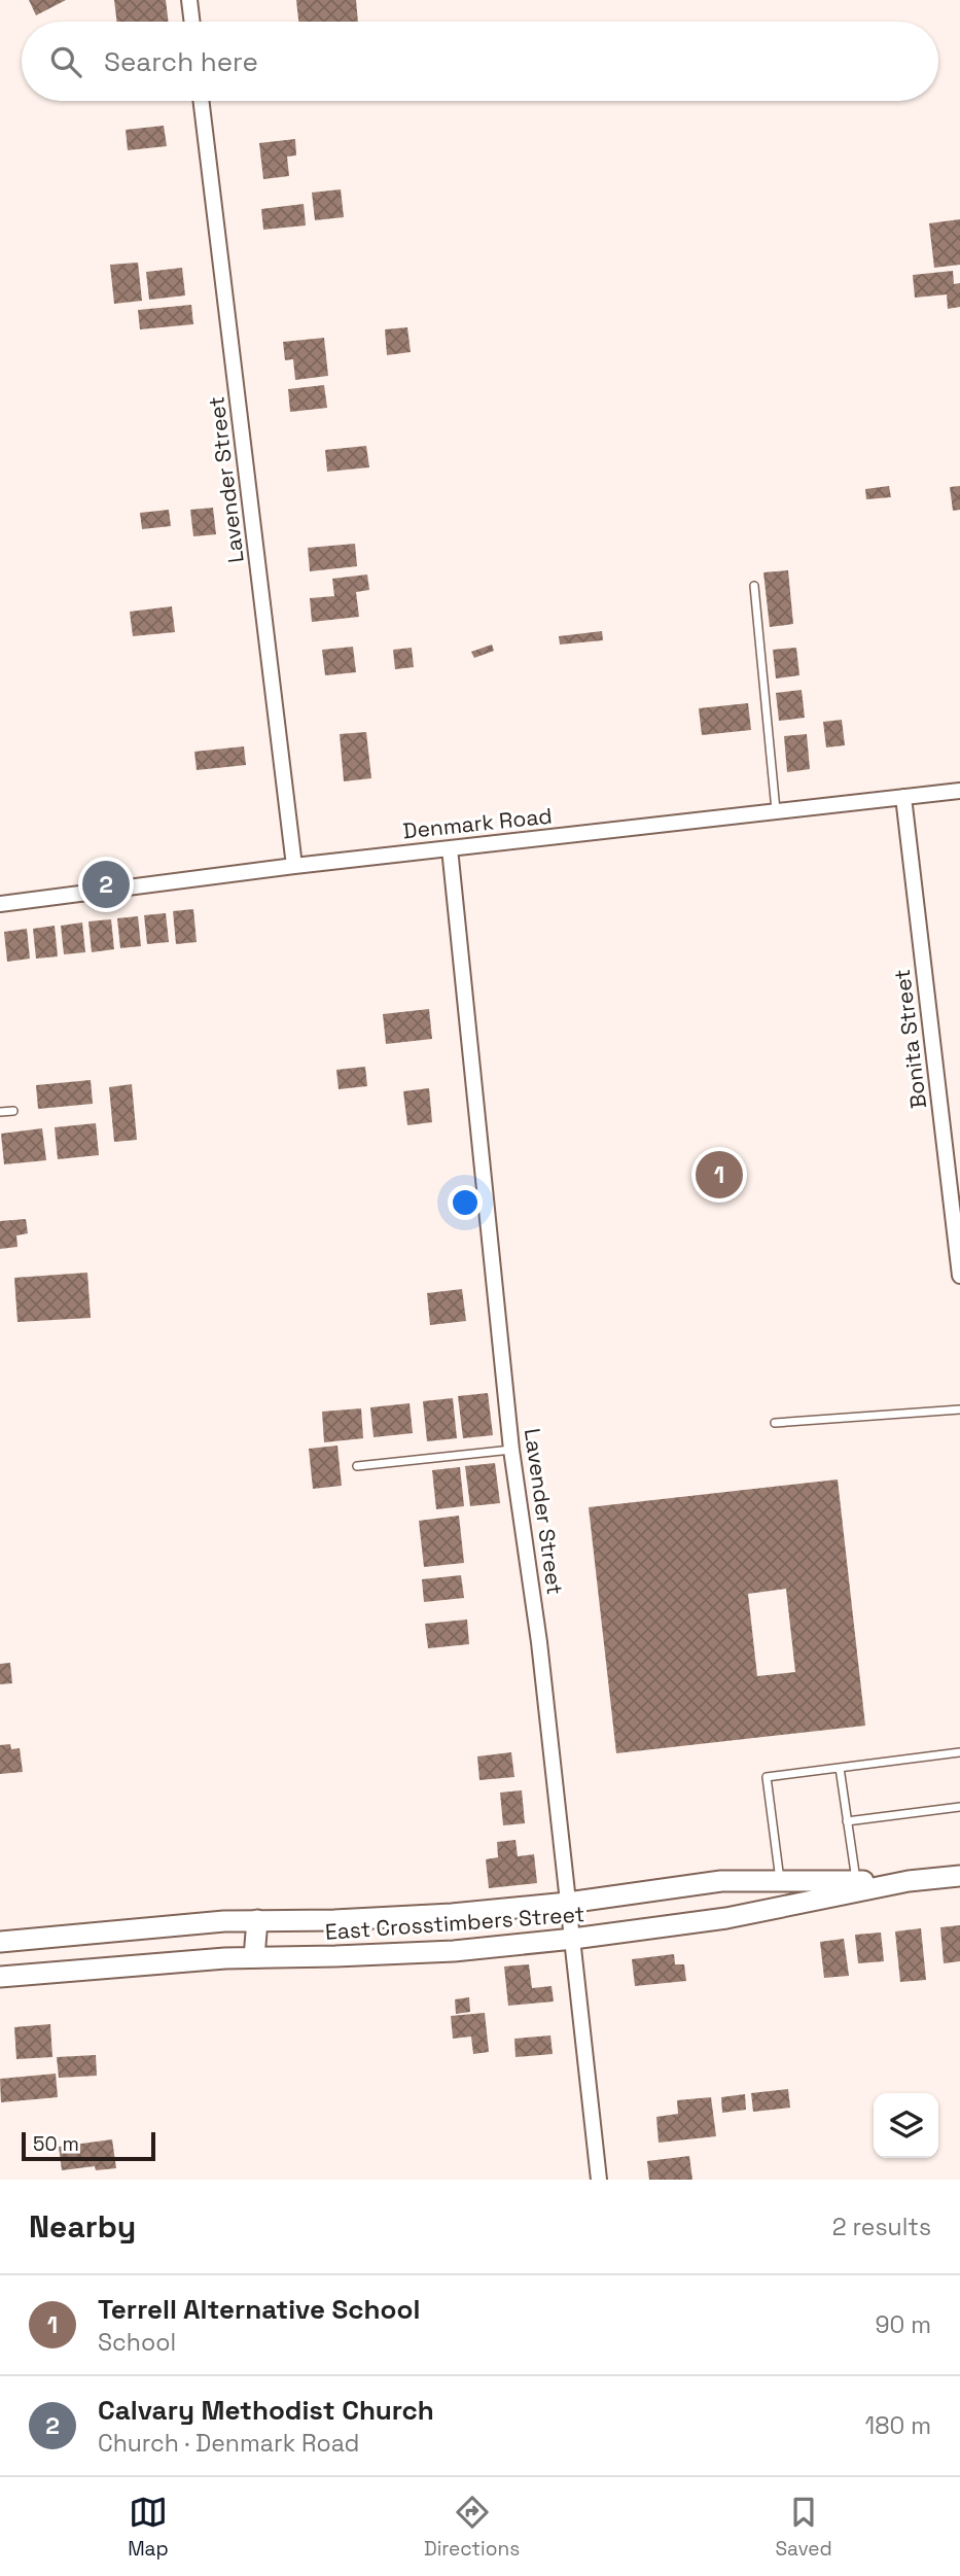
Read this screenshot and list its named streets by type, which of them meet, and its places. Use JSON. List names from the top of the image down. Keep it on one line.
{"streets":{"main road":["East Crosstimbers Street"],"street":["Lavender Street","Denmark Road","Bonita Street"]},"crossings":[["Lavender Street","Denmark Road"],["Lavender Street","East Crosstimbers Street"],["Denmark Road","Bonita Street"]],"scale_bar":"50 m","page":{"search":"Search here","pins":["2","1"],"scale":"50 m","heading":["Nearby","2 results"],"list":[{"mark":"1","name":"Terrell Alternative School","note":"School","value":"90 m"},{"mark":"2","name":"Calvary Methodist Church","note":"Church · Denmark Road","value":"180 m"}],"nav":["Map","Directions","Saved"]}}
